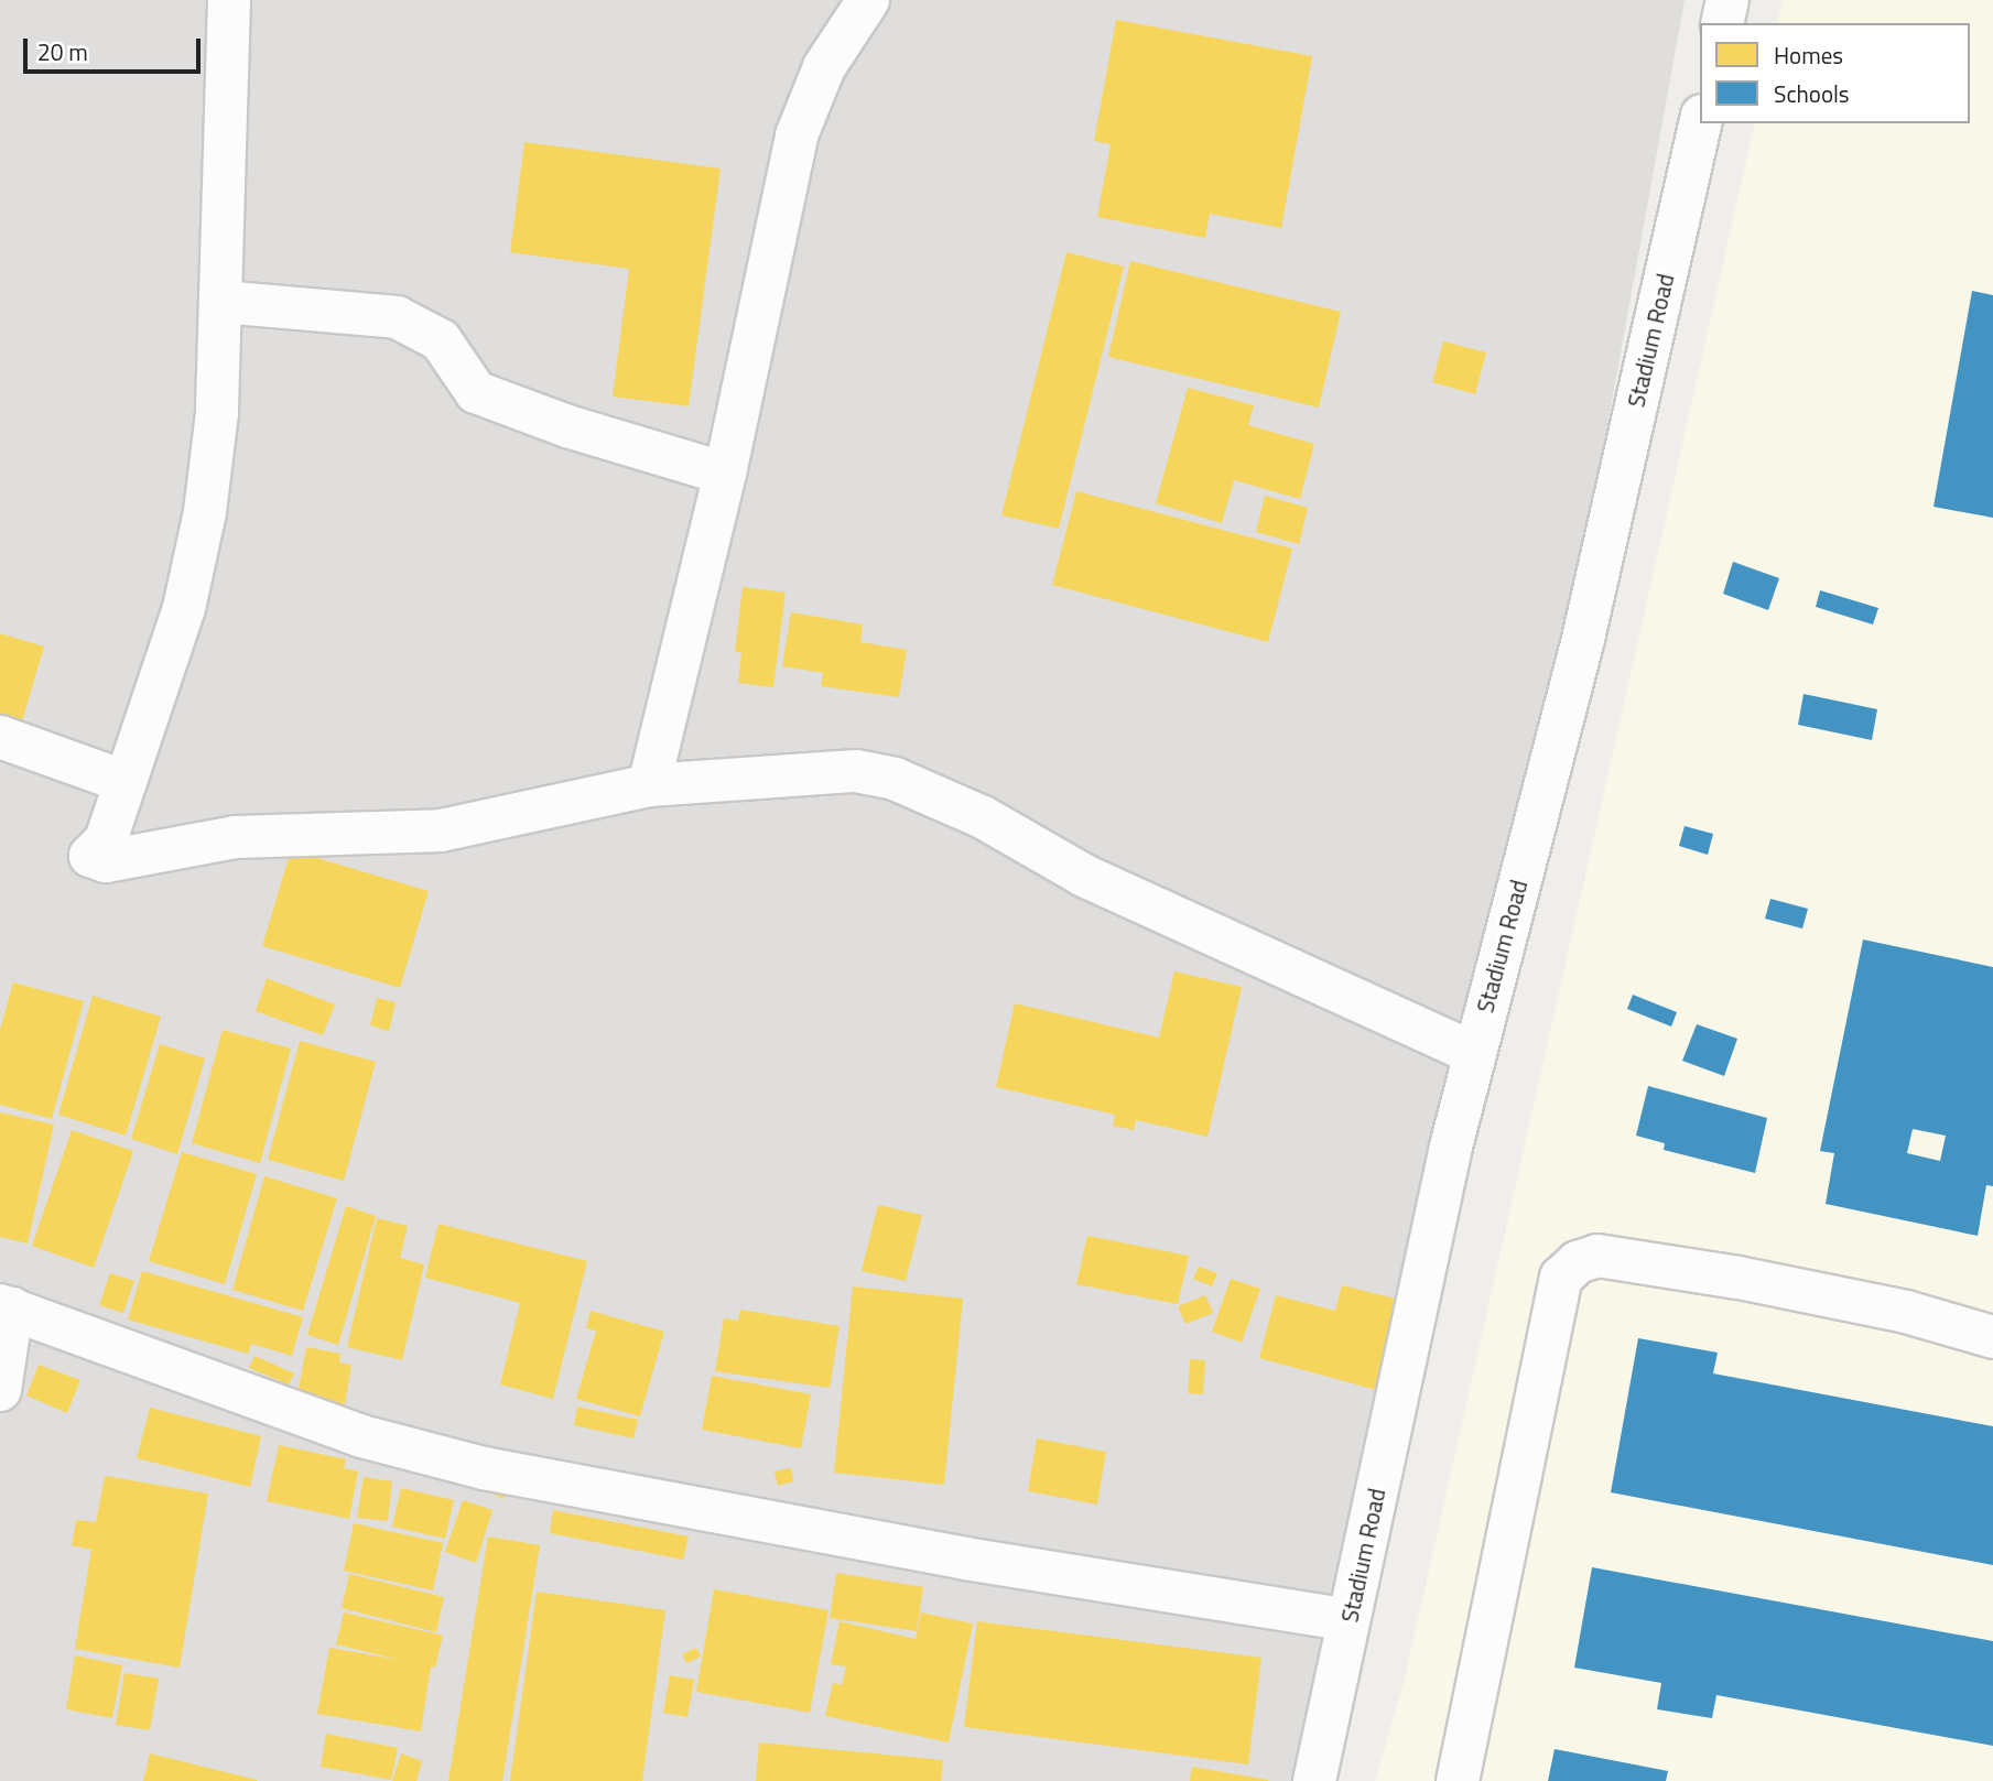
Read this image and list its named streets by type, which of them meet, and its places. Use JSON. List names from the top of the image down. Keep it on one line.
{"streets":{"street":["Stadium Road"]},"legend":["Homes","Schools"],"scale_bar":"20 m"}
